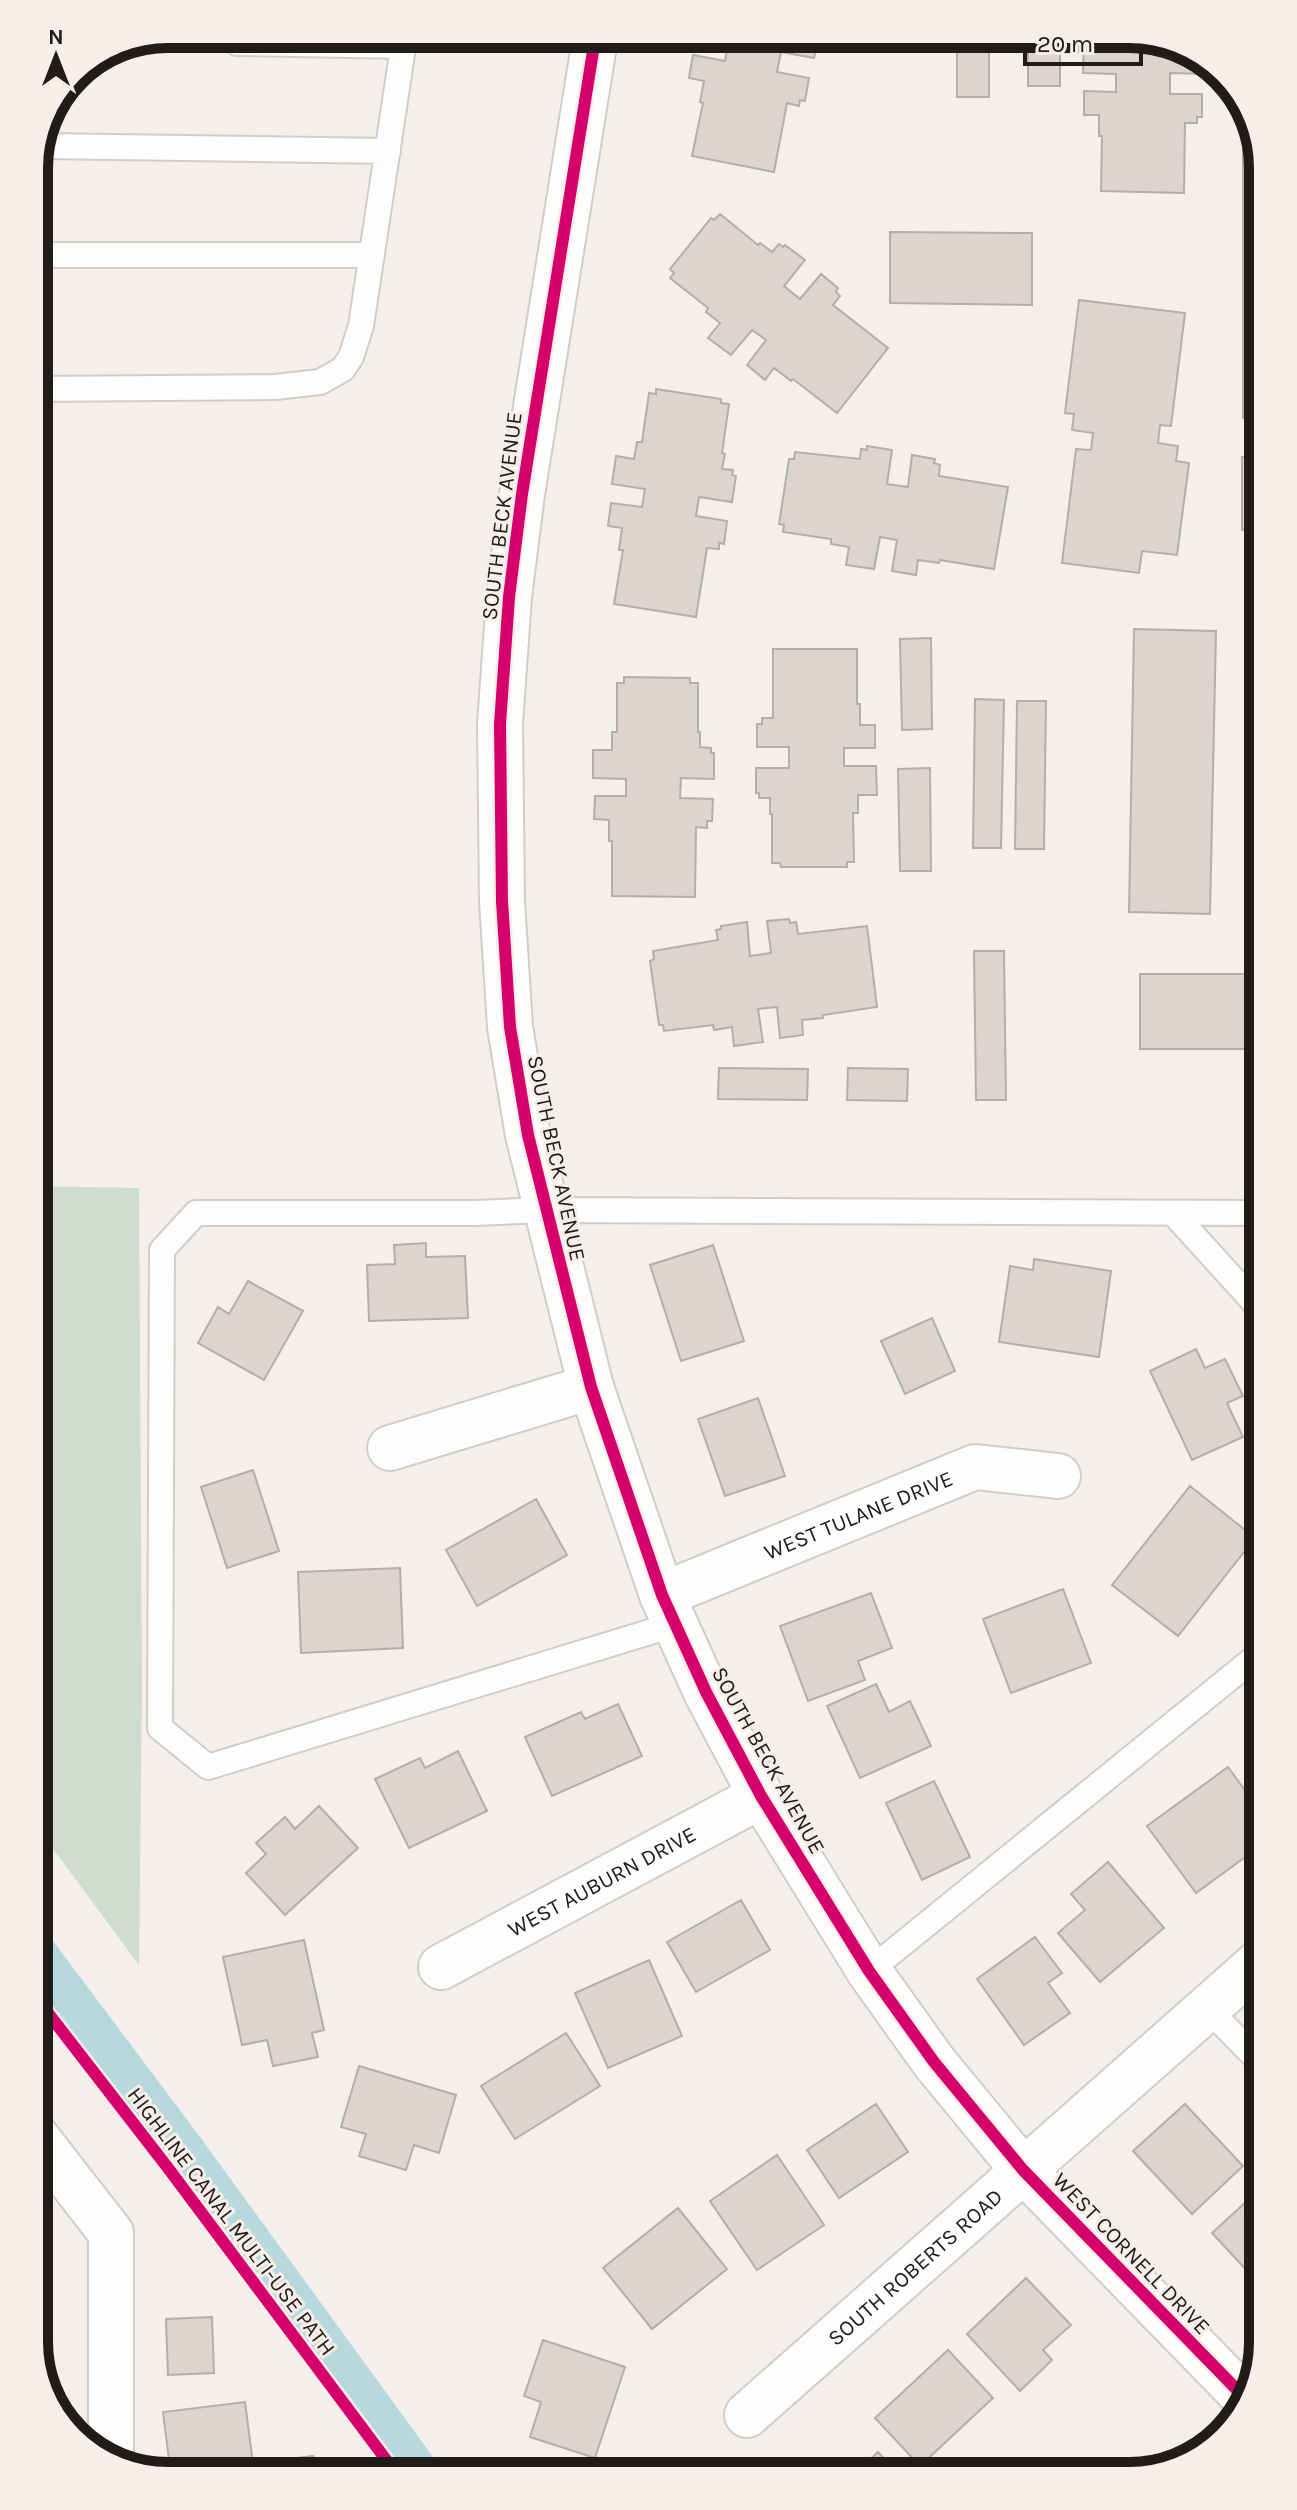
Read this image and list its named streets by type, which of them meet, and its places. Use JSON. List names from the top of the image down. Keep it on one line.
{"streets":{"street":["SOUTH BECK AVENUE","WEST TULANE DRIVE","WEST AUBURN DRIVE","WEST CORNELL DRIVE","SOUTH ROBERTS ROAD"],"cycle path":["HIGHLINE CANAL MULTI-USE PATH"]},"crossings":[["SOUTH BECK AVENUE","WEST TULANE DRIVE"],["SOUTH BECK AVENUE","WEST AUBURN DRIVE"],["SOUTH BECK AVENUE","WEST CORNELL DRIVE"],["SOUTH BECK AVENUE","SOUTH ROBERTS ROAD"],["WEST CORNELL DRIVE","SOUTH ROBERTS ROAD"]],"scale_bar":"20 m","north":"top"}
